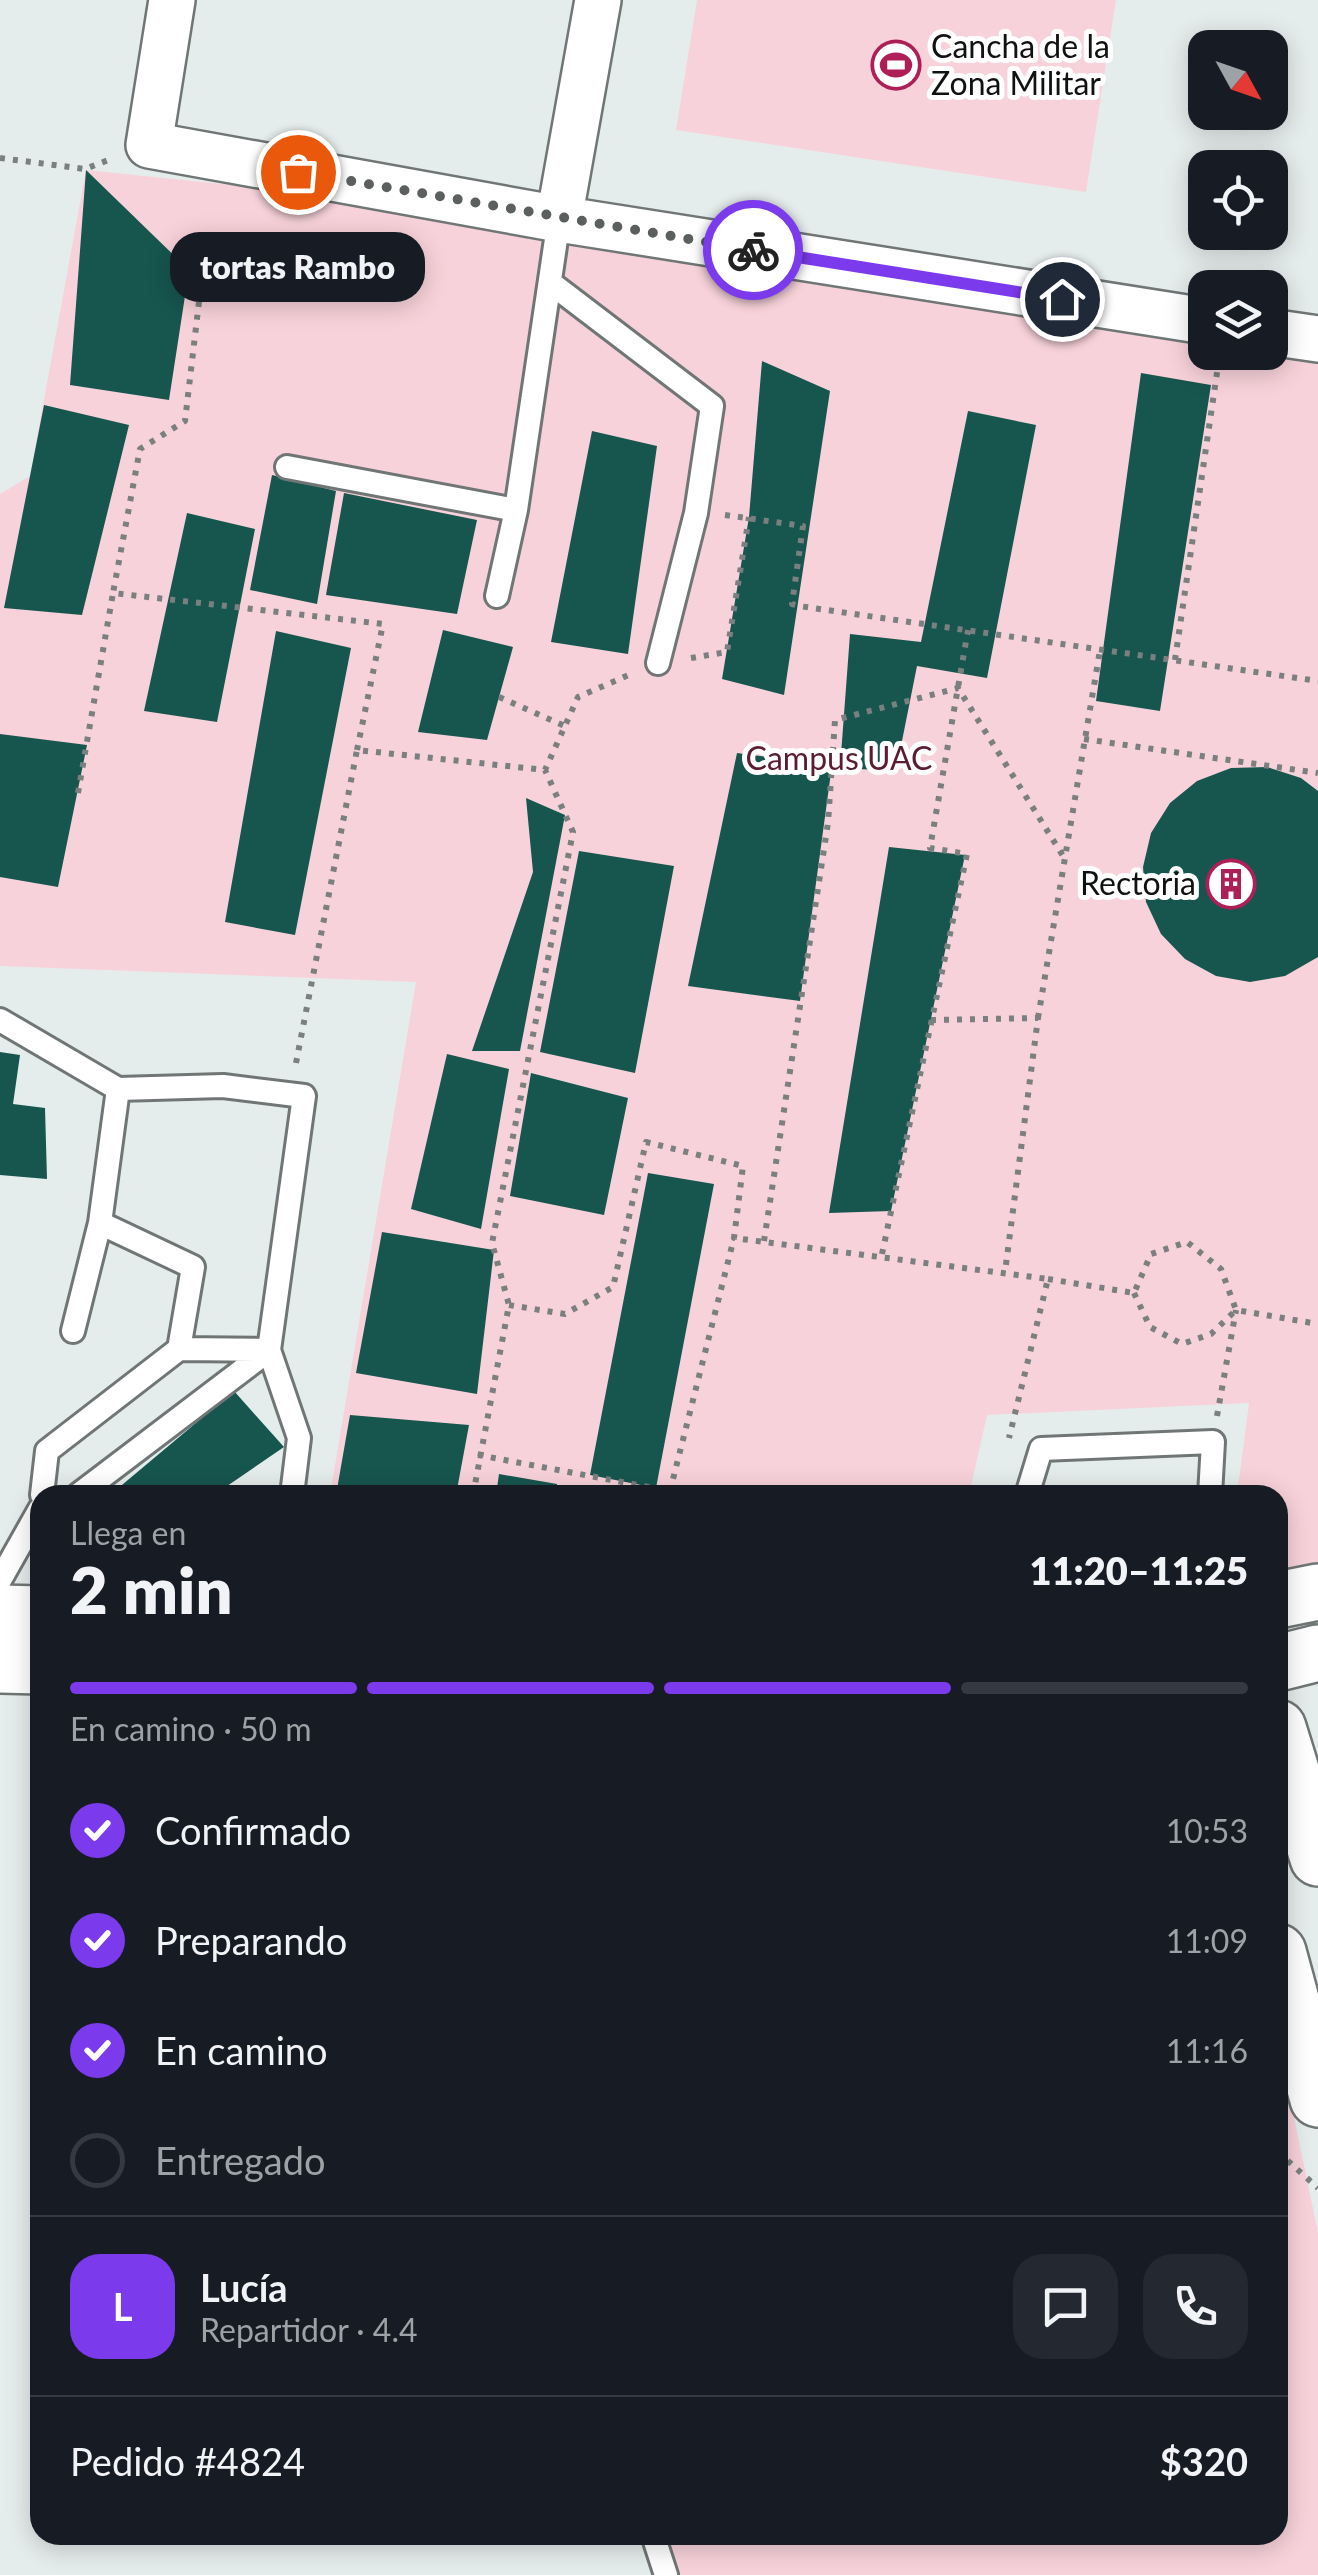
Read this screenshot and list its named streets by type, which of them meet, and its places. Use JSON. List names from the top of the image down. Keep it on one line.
{"parks":["Campus UAC"],"places":{"sports":["Cancha de la Zona Militar"],"other":["tortas Rambo"],"building":["Rectoria"]},"north":"bottom right","page":{"bubble":"tortas Rambo","heading":["2 min","Llega en","11:20–11:25"],"panel":["Lucía","Repartidor · 4.4","Pedido #4824","$320"],"bar":"En camino · 50 m","list":[["Confirmado","10:53"],["Preparando","11:09"],["En camino","11:16"],"Entregado"],"round":"L"}}
